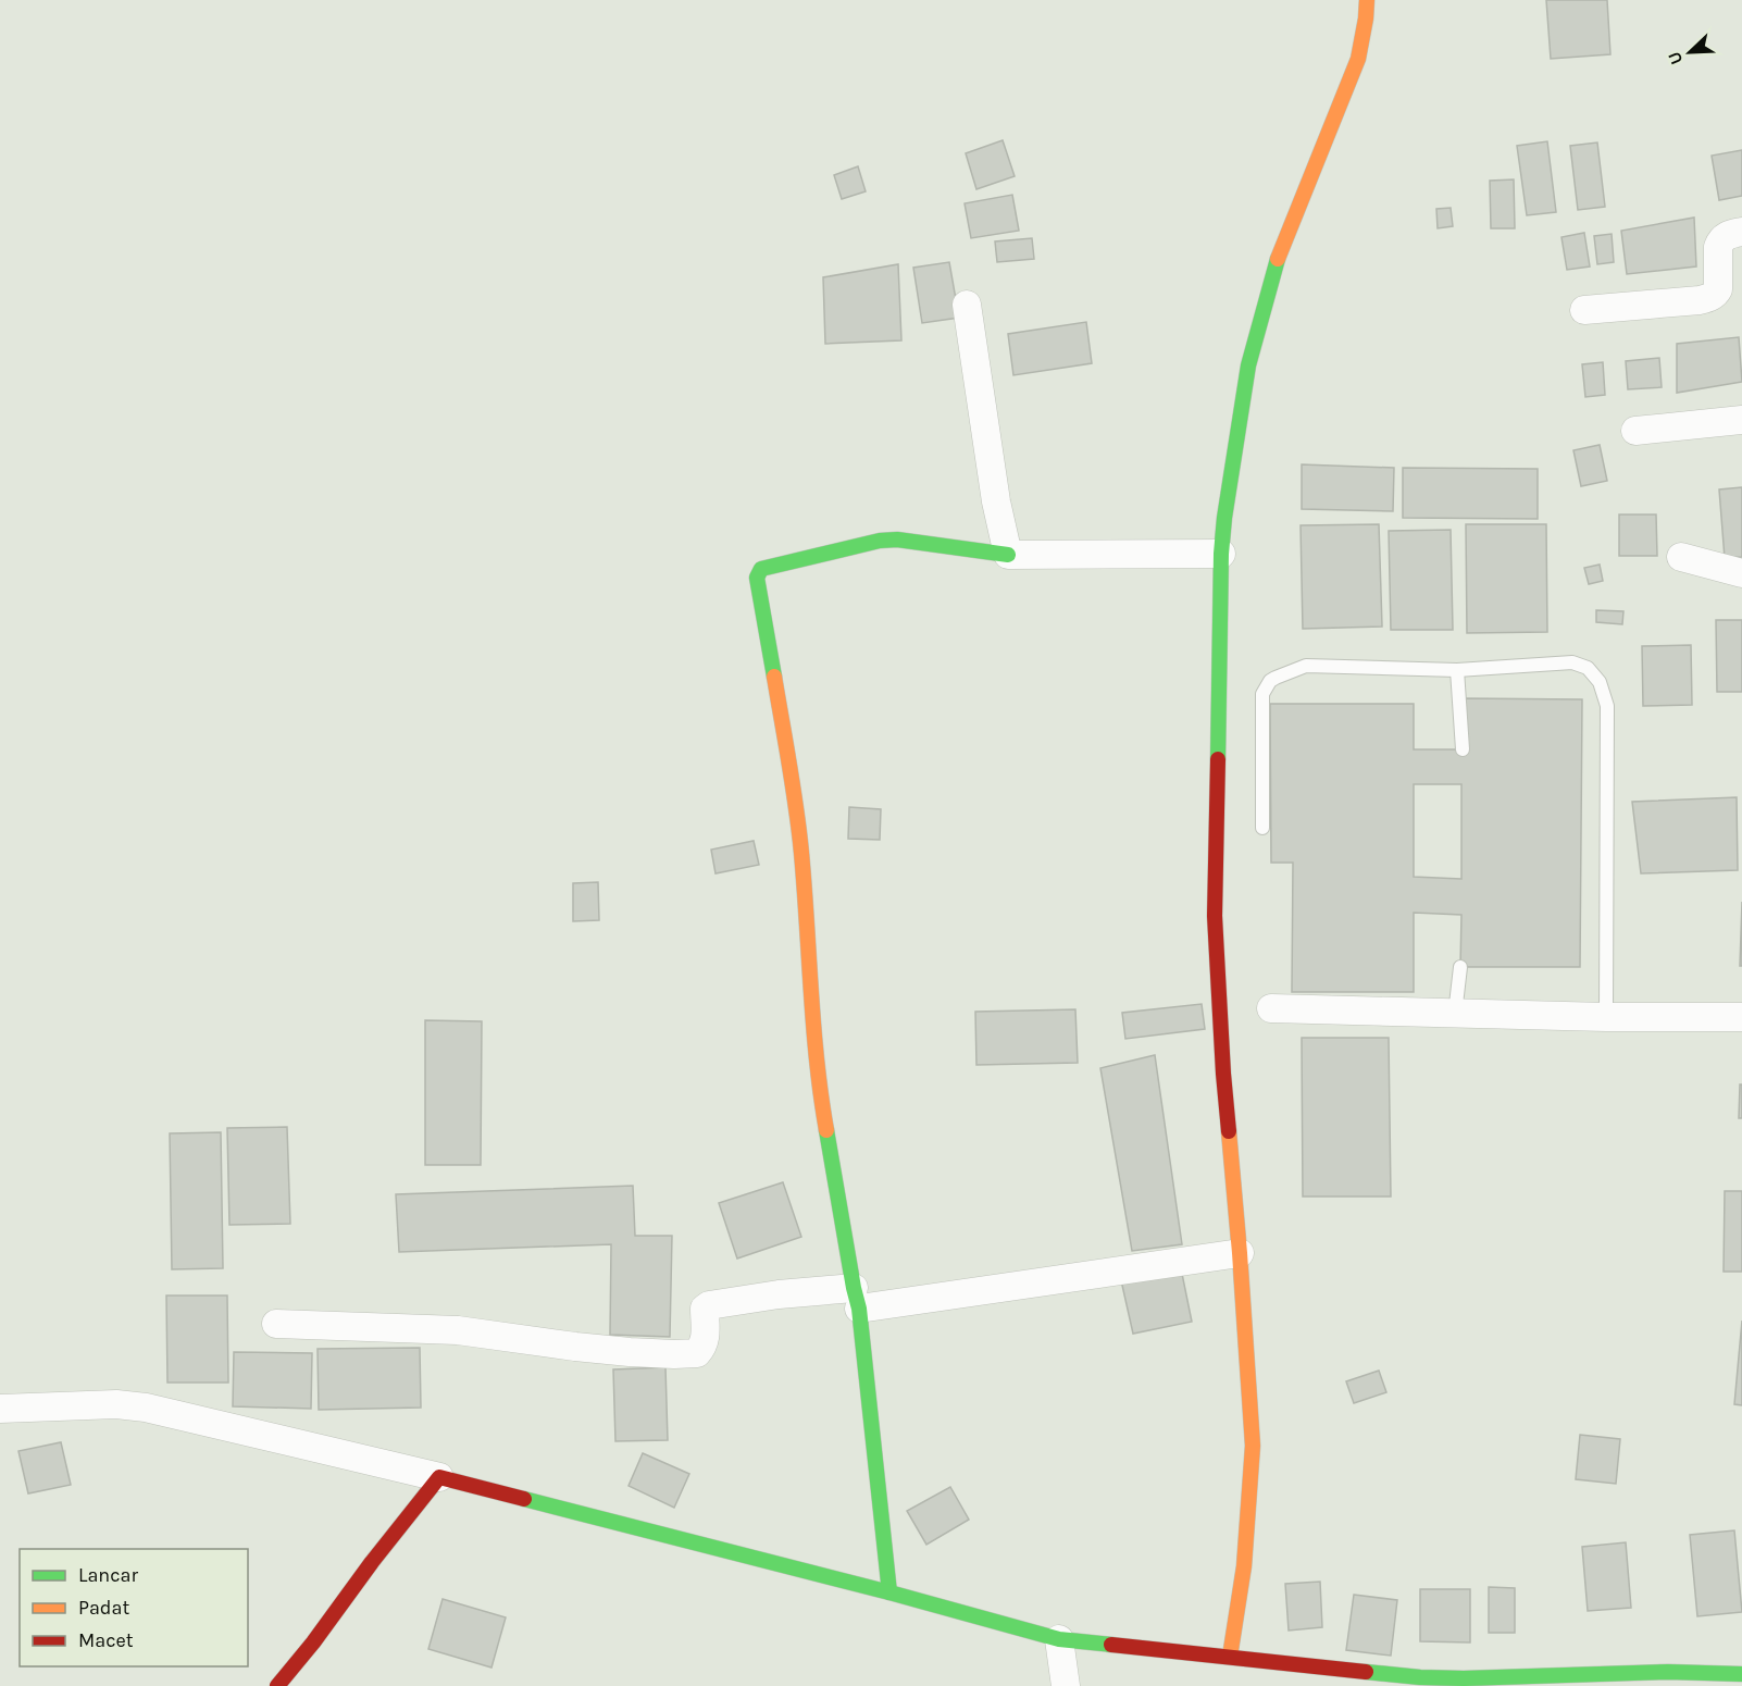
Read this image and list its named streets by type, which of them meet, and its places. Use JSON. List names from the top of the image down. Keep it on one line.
{"legend":["Lancar","Padat","Macet"],"north":"bottom left"}
